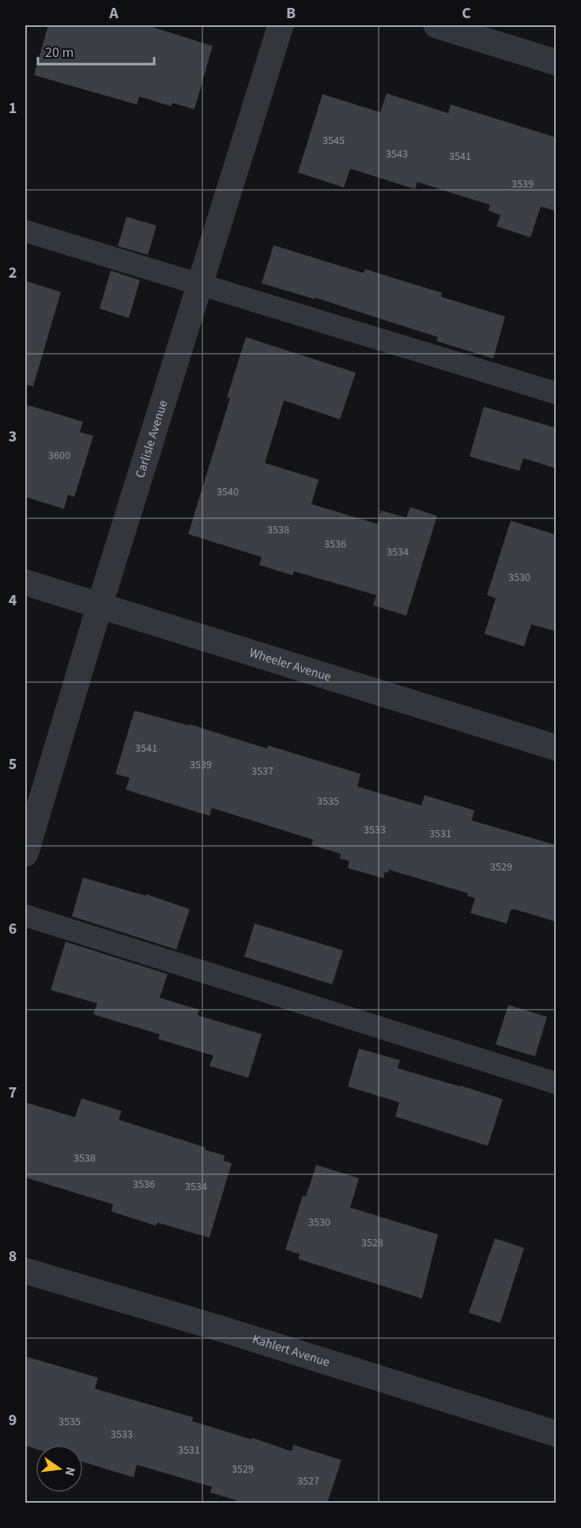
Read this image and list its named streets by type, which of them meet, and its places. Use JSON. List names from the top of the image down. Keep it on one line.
{"streets":{"street":["Carlisle Avenue","Wheeler Avenue","Kahlert Avenue"]},"crossings":[["Carlisle Avenue","Wheeler Avenue"]],"house_numbers":["3545","3543","3541","3539","3600","3540","3538","3536","3534","3530","3541","3539","3537","3535","3533","3531","3529","3538","3536","3534","3530","3528","3535","3533","3531","3529","3527"],"scale_bar":"20 m","north":"right","grid":{"columns":["A","B","C"],"rows":["1","2","3","4","5","6","7","8","9"]}}
